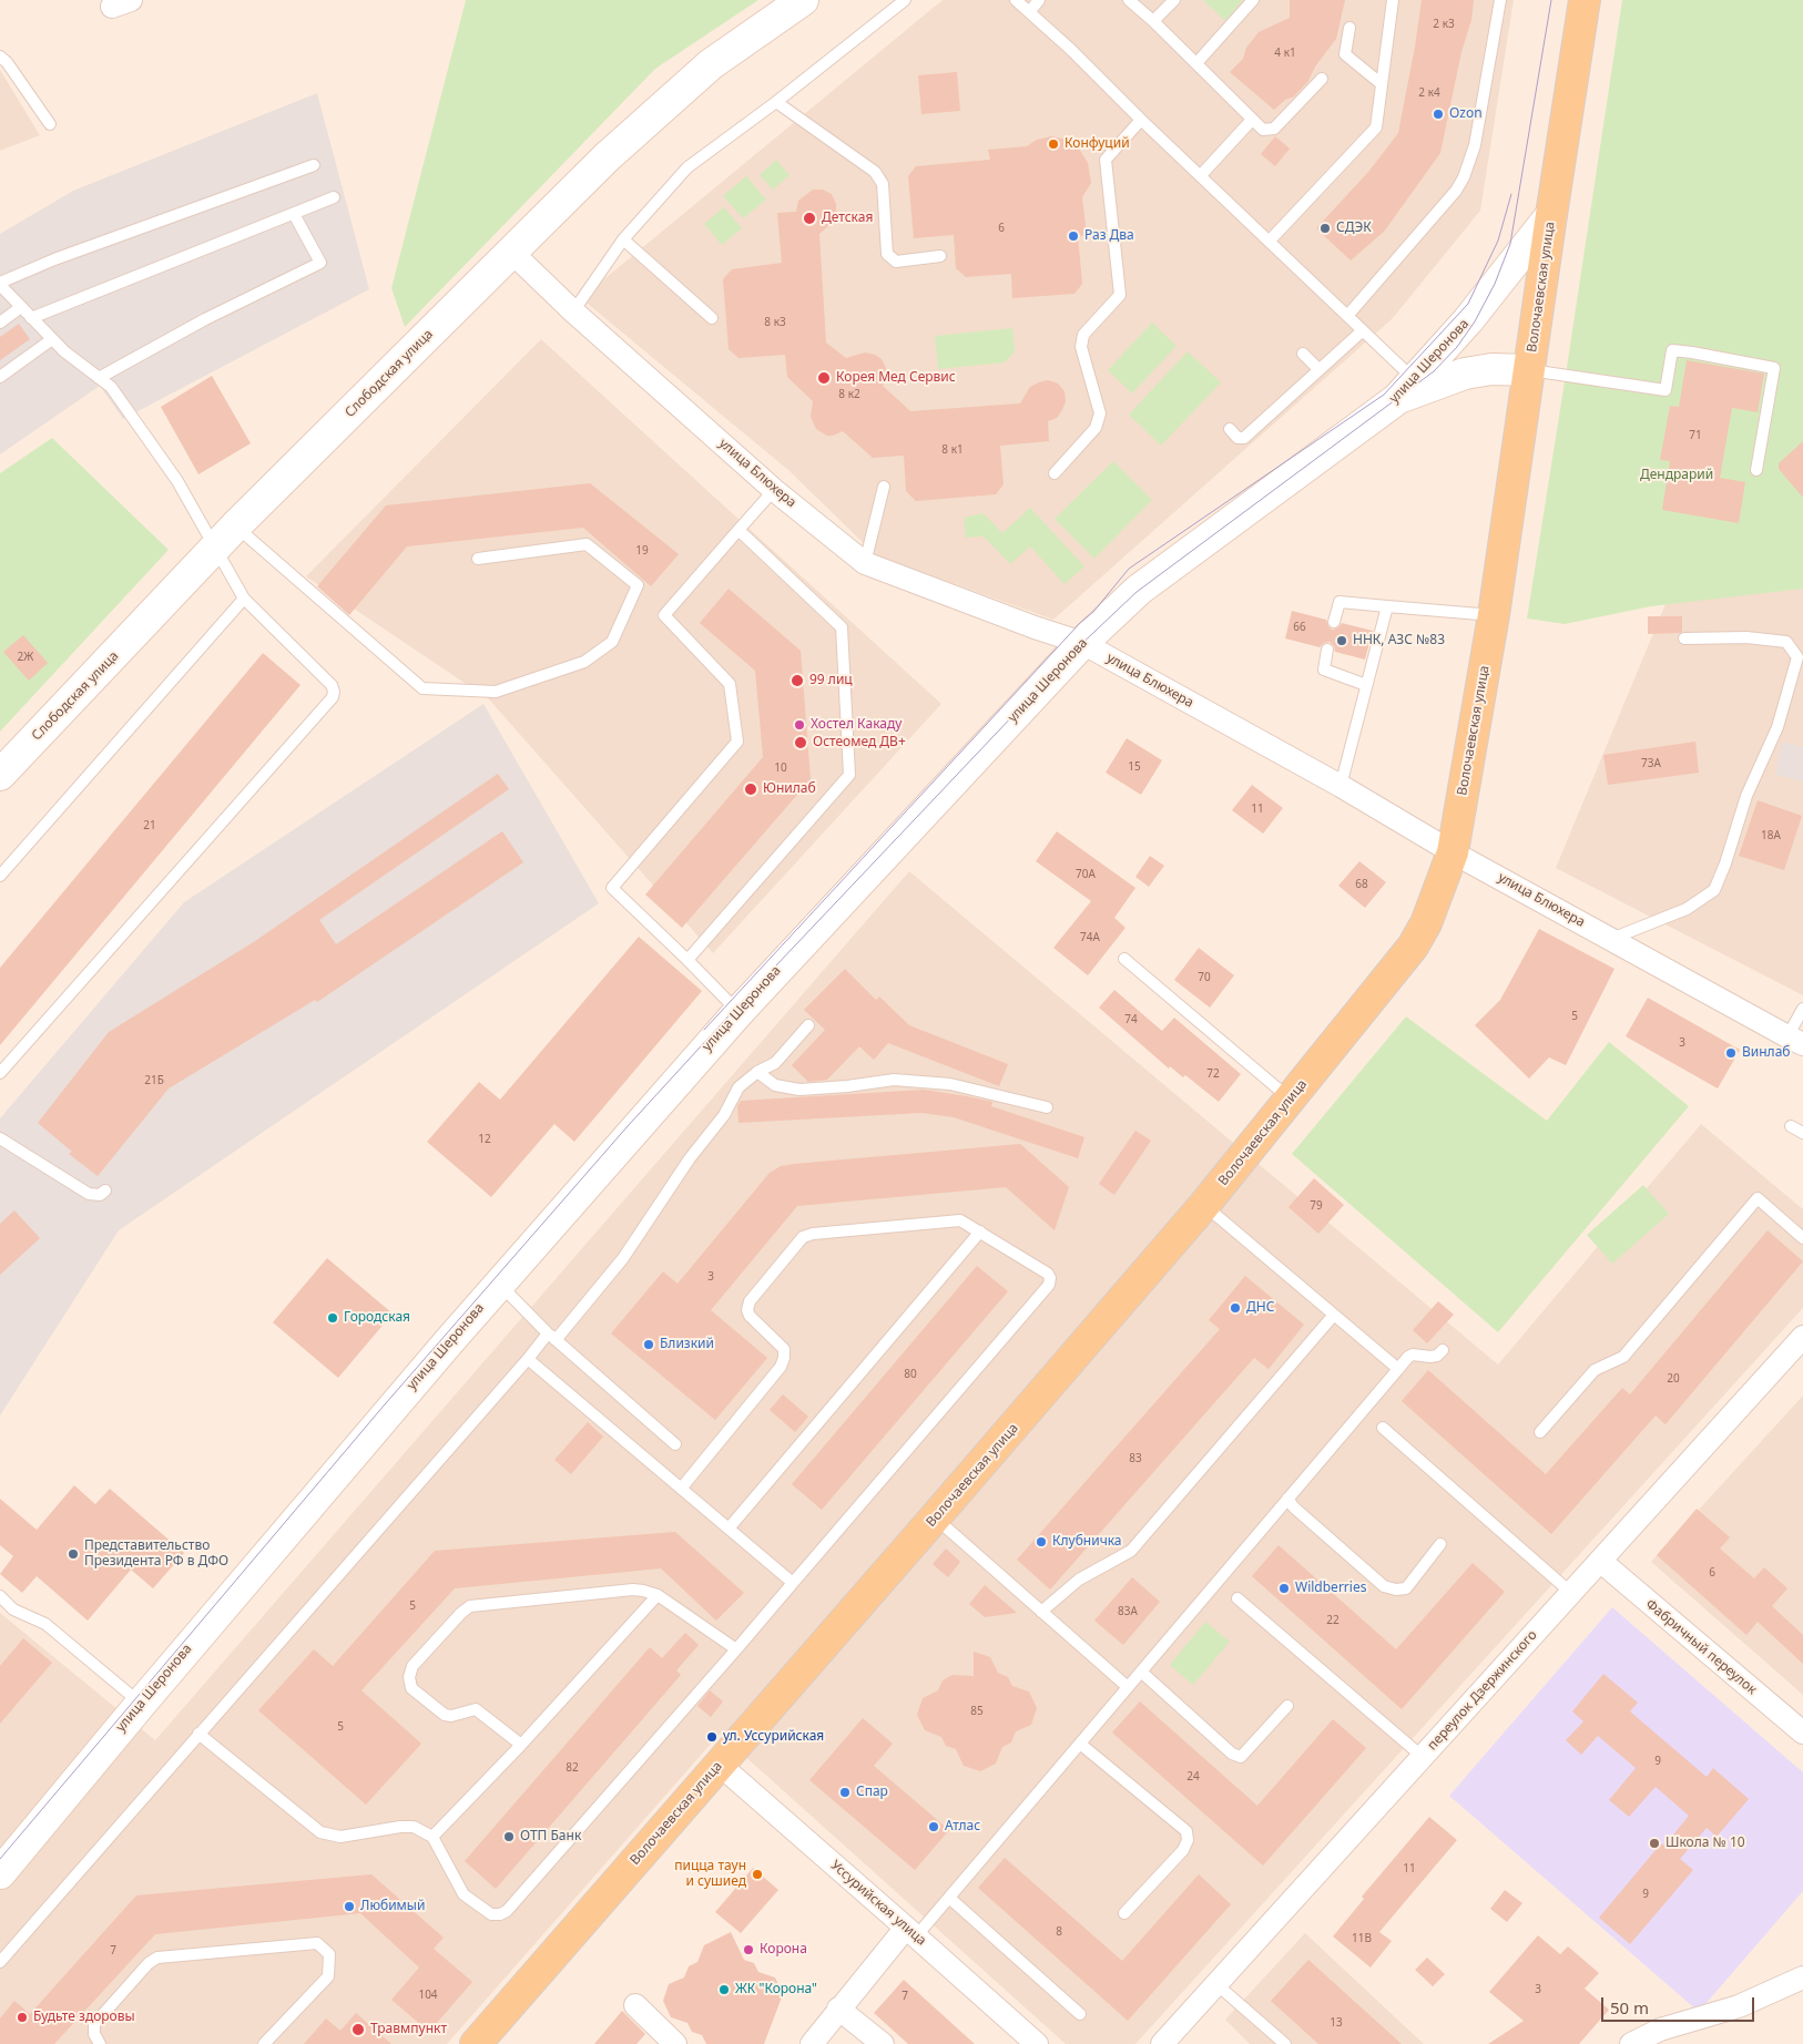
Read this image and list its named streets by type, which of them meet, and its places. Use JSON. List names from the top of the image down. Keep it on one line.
{"streets":{"main road":["Волочаевская улица","улица Шеронова","Слободская улица"],"street":["улица Блюхера","Фабричный переулок","переулок Дзержинского","Уссурийская улица"]},"crossings":[["Волочаевская улица","улица Шеронова"],["Волочаевская улица","улица Блюхера"],["Волочаевская улица","Уссурийская улица"],["улица Шеронова","улица Блюхера"],["Слободская улица","улица Блюхера"],["Фабричный переулок","переулок Дзержинского"]],"parks":["Дендрарий"],"places":["Ozon","Конфуций","Детская","СДЭК","Раз Два","Корея Мед Сервис","ННК, АЗС №83","99 лиц","Хостел Какаду","Остеомед ДВ+","Юнилаб","Винлаб","ДНС","Городская","Близкий","Клубничка","Представительство Президента РФ в ДФО","Wildberries","ул. Уссурийская","Спар","Атлас","ОТП Банк","Школа № 10","пицца таун и сушиед","Любимый","Корона","ЖК \"Корона\"","Будьте здоровы","Травмпункт"],"house_numbers":["2 к3","4 к1","2 к4","6","8 к3","8 к2","71","8 к1","19","66","2Ж","73А","15","10","11","21","18А","70А","68","74А","70","5","74","3","72","21Б","12","79","3","80","20","83","6","5","83А","22","85","5","9","82","24","11","9","8","11В","7","3","104","7","13"],"scale_bar":"50 m"}
